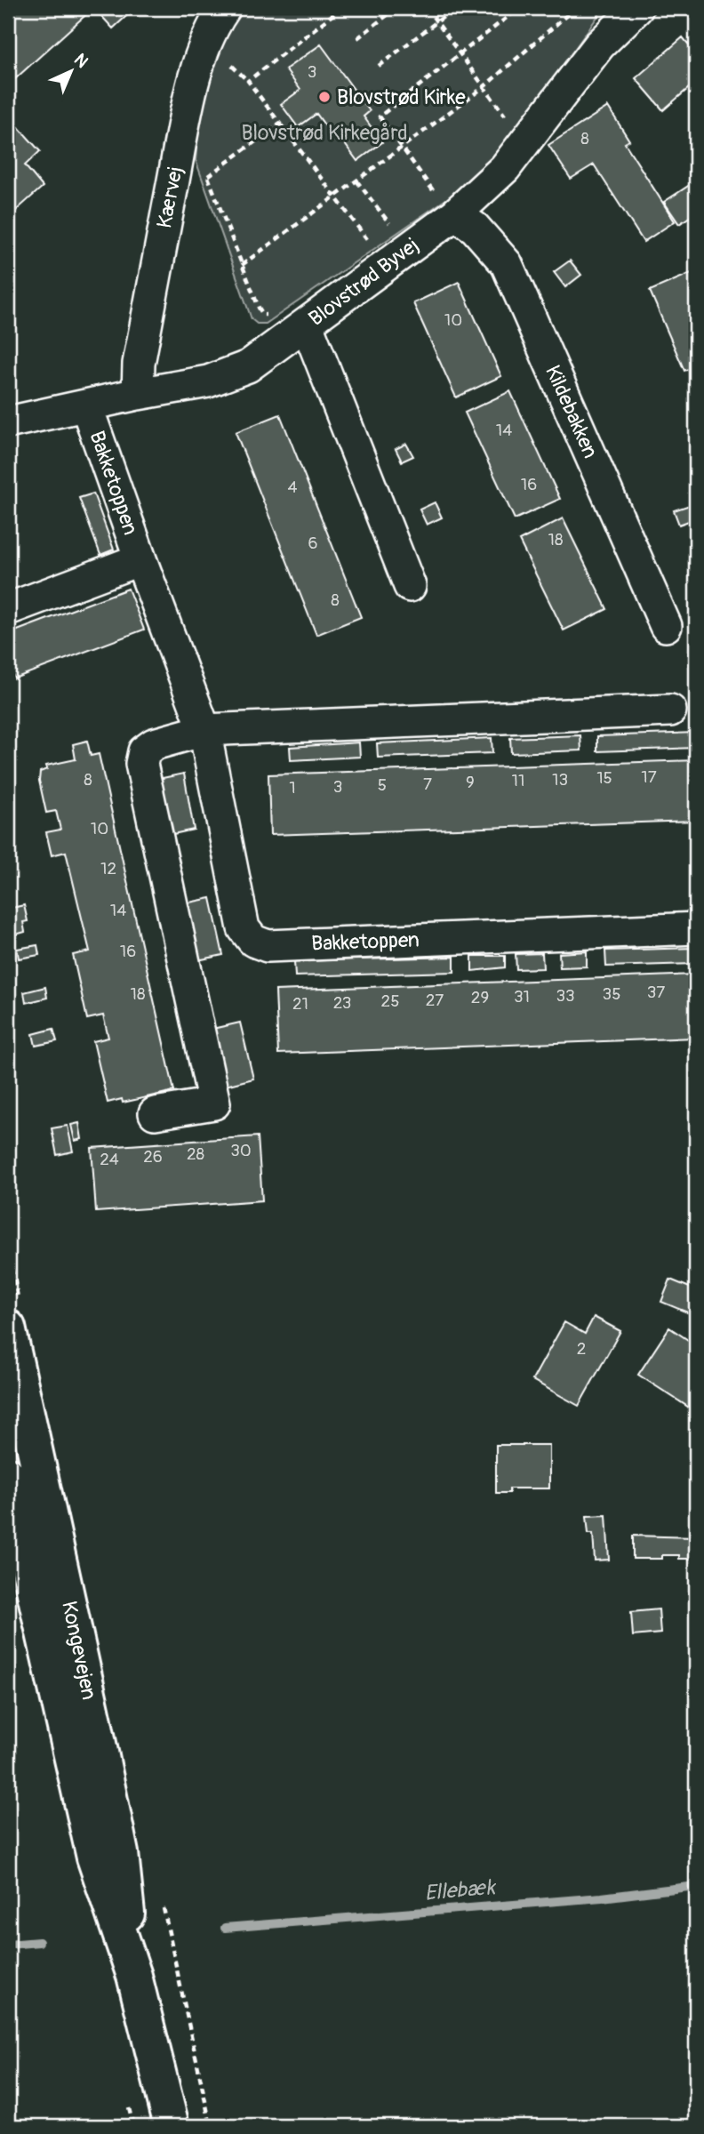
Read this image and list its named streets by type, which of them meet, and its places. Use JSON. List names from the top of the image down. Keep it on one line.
{"streets":{"main road":["Kongevejen"],"street":["Kærvej","Blovstrød Byvej","Kildebakken","Bakketoppen"]},"crossings":[["Kærvej","Blovstrød Byvej"],["Blovstrød Byvej","Kildebakken"],["Blovstrød Byvej","Bakketoppen"]],"water":["Ellebæk"],"parks":["Blovstrød Kirkegård"],"places":["Blovstrød Kirke"],"house_numbers":["3","8","10","14","16","4","18","6","8","17","15","8","13","11","9","7","5","3","1","10","12","14","16","37","18","35","33","31","29","27","25","23","21","30","28","26","24","2"],"north":"top right"}
